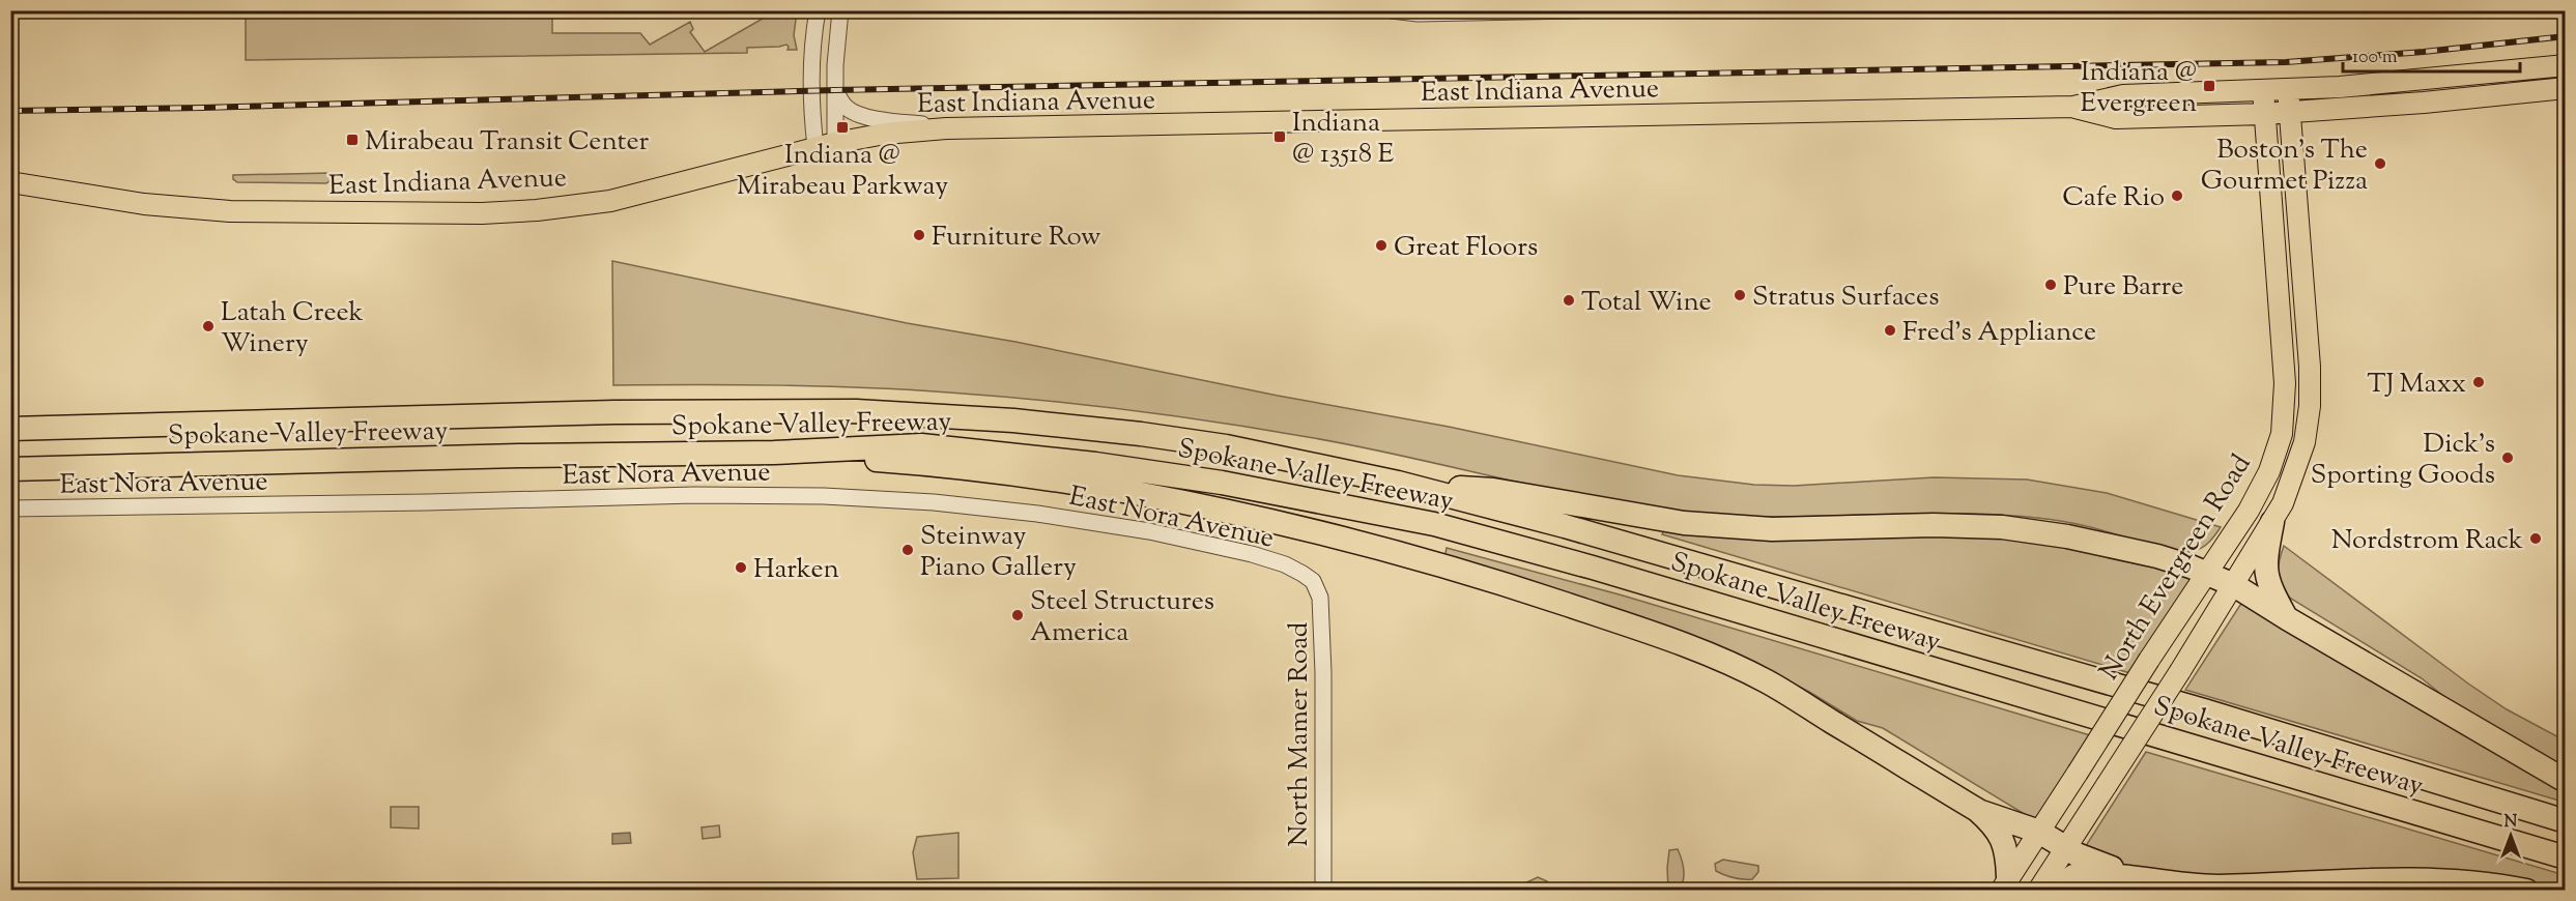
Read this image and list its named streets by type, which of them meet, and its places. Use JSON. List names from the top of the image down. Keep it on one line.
{"streets":{"highway":["Spokane Valley Freeway"],"main road":["East Indiana Avenue","North Evergreen Road"],"street":["East Nora Avenue","North Mamer Road"]},"crossings":[["East Indiana Avenue","North Evergreen Road"],["East Nora Avenue","North Mamer Road"]],"places":{"transit":["Indiana @ Evergreen","Indiana @ Mirabeau Parkway","Indiana @ 13518 E","Mirabeau Transit Center"],"other":["Boston's The Gourmet Pizza","Cafe Rio","Furniture Row","Great Floors","Pure Barre","Stratus Surfaces","Total Wine","Latah Creek Winery","Fred's Appliance","TJ Maxx","Dick's Sporting Goods","Nordstrom Rack","Steinway Piano Gallery","Harken","Steel Structures America"]},"scale_bar":"100 m","north":"top"}
